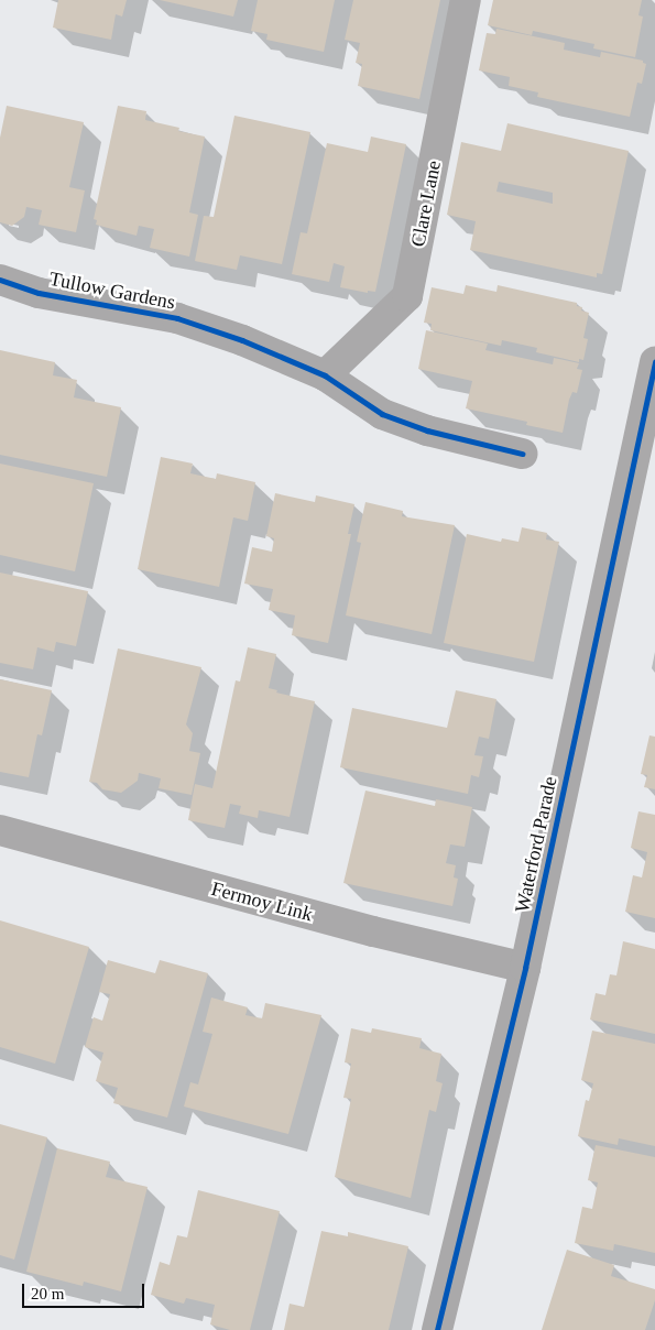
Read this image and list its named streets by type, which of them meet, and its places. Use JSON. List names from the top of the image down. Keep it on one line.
{"streets":{"street":["Clare Lane","Tullow Gardens","Waterford Parade","Fermoy Link"]},"crossings":[["Clare Lane","Tullow Gardens"],["Waterford Parade","Fermoy Link"]],"scale_bar":"20 m"}
